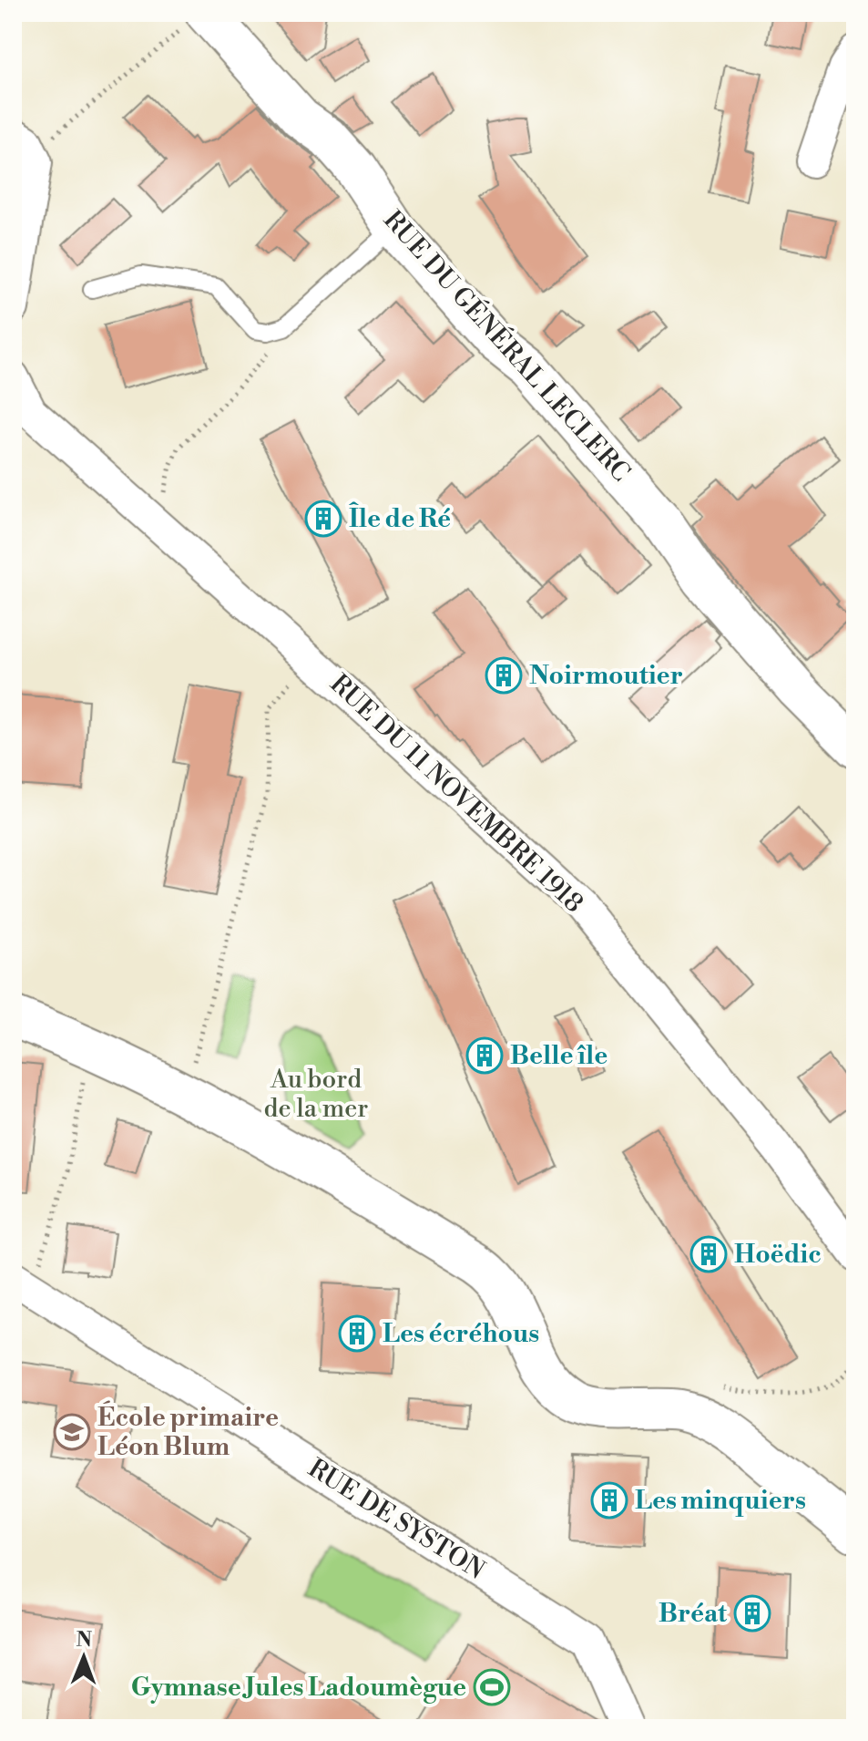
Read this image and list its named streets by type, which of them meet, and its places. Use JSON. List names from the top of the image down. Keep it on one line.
{"streets":{"street":["RUE DU GÉNÉRAL LECLERC","RUE DU 11 NOVEMBRE 1918","RUE DE SYSTON"]},"parks":["Au bord de la mer"],"places":{"building":["Île de Ré","Noirmoutier","Belle île","Hoëdic","Les écréhous","Les minquiers","Bréat"],"school or university":["École primaire Léon Blum"],"sports":["Gymnase Jules Ladoumègue"]},"north":"top"}
